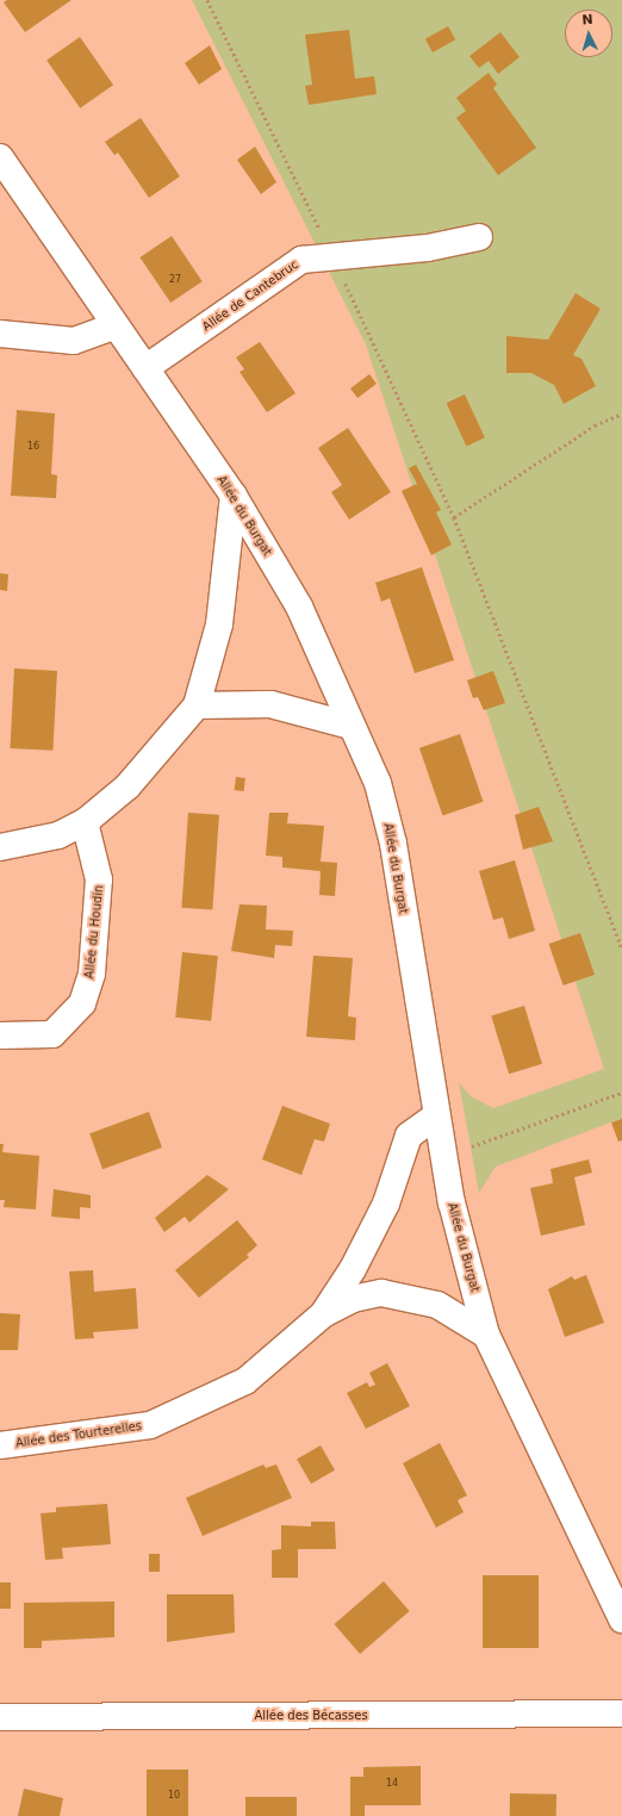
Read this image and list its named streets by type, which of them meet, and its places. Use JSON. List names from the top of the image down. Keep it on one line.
{"streets":{"street":["Allée de Cantebruc","Allée du Burgat","Allée du Houdin","Allée des Tourterelles","Allée des Bécasses"]},"crossings":[["Allée de Cantebruc","Allée du Burgat"],["Allée du Burgat","Allée des Tourterelles"]],"house_numbers":["27","16","14","10"],"north":"top"}
